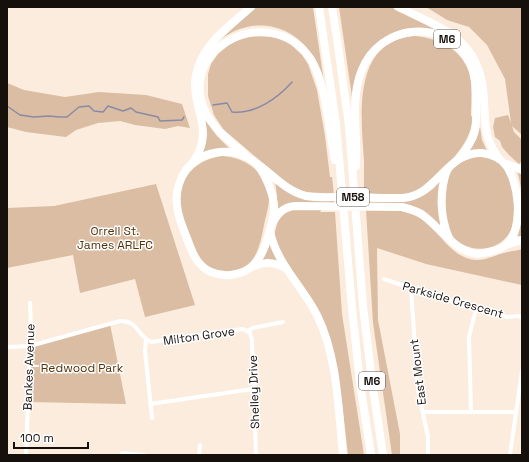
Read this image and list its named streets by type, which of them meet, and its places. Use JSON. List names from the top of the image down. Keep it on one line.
{"streets":{"highway":["M6","M58"],"street":["Parkside Crescent","Milton Grove","Bankes Avenue","East Mount","Shelley Drive"]},"crossings":[["M6","M58"],["Parkside Crescent","East Mount"],["Milton Grove","Bankes Avenue"],["Milton Grove","Shelley Drive"]],"parks":["Orrell St. James ARLFC","Redwood Park"],"scale_bar":"100 m"}
